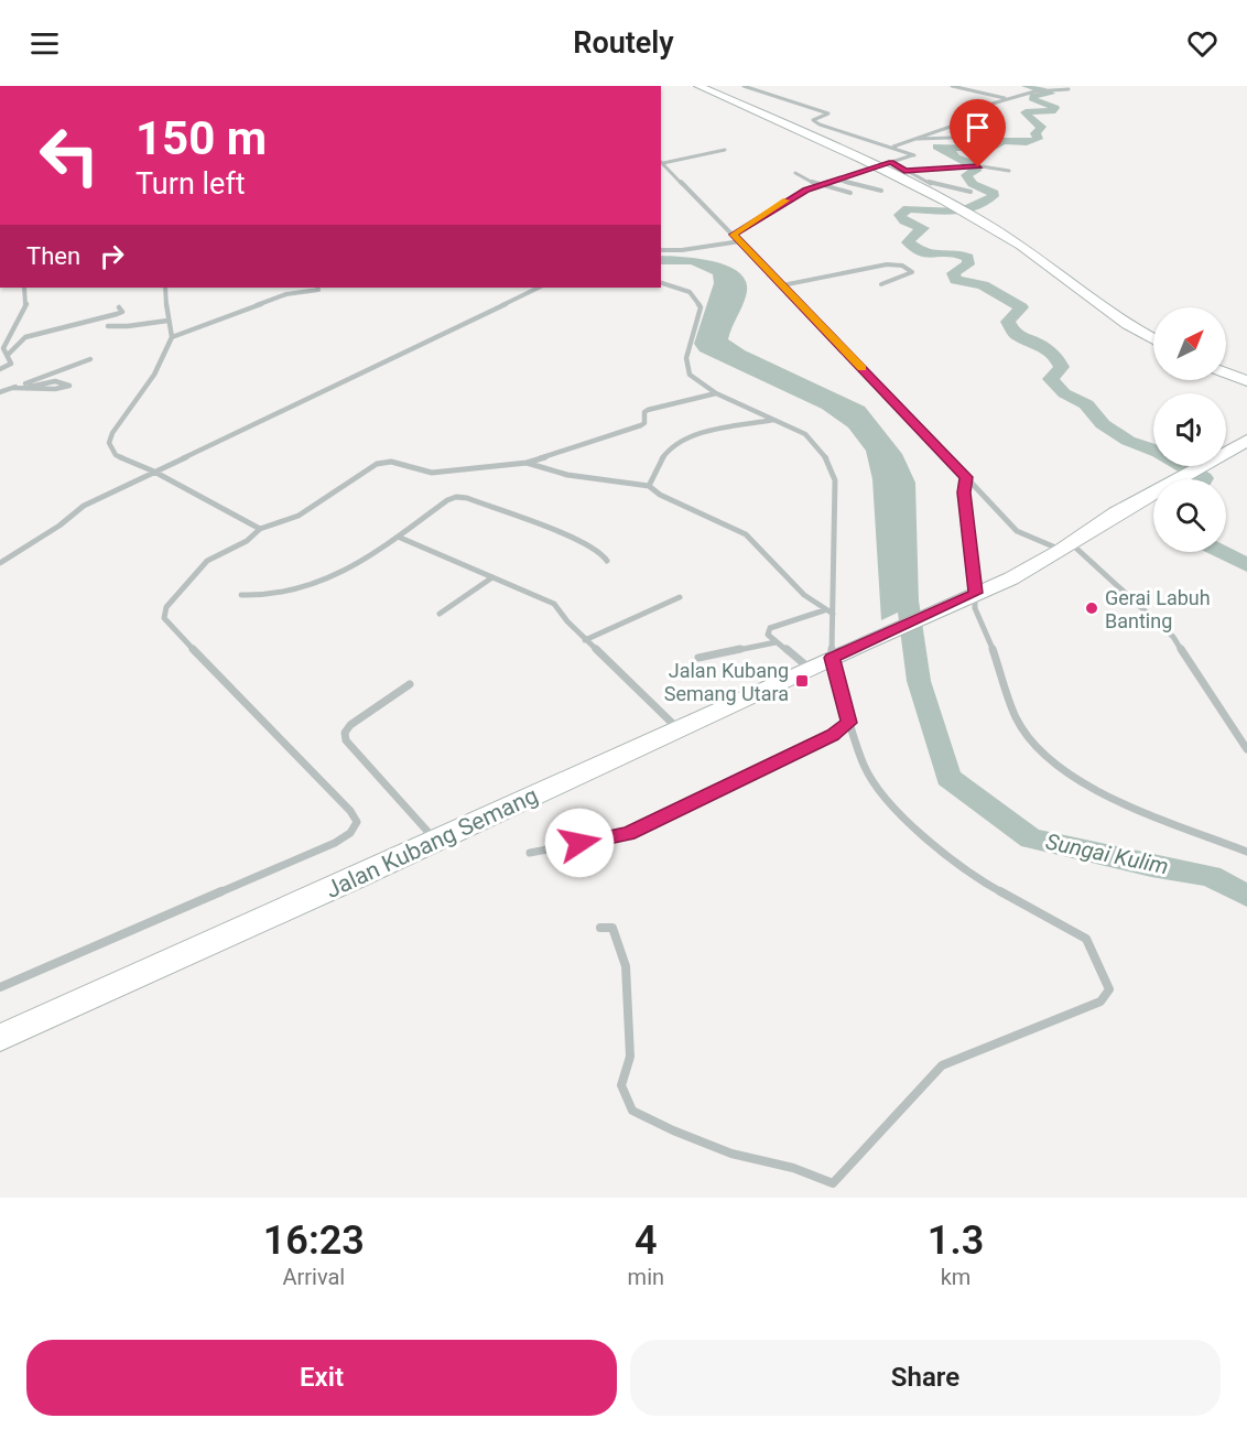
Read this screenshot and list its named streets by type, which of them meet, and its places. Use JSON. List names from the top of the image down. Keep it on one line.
{"streets":{"street":["Jalan Kubang Semang"]},"water":["Sungai Kulim"],"places":{"other":["Gerai Labuh Banting"],"transit":["Jalan Kubang Semang Utara"]},"north":"top right","page":{"header":"Routely","turn":["150 m","Turn left"],"then":"Then","eta":["16:23","Arrival","4","min","1.3","km"],"buttons":["Exit","Share"]}}
